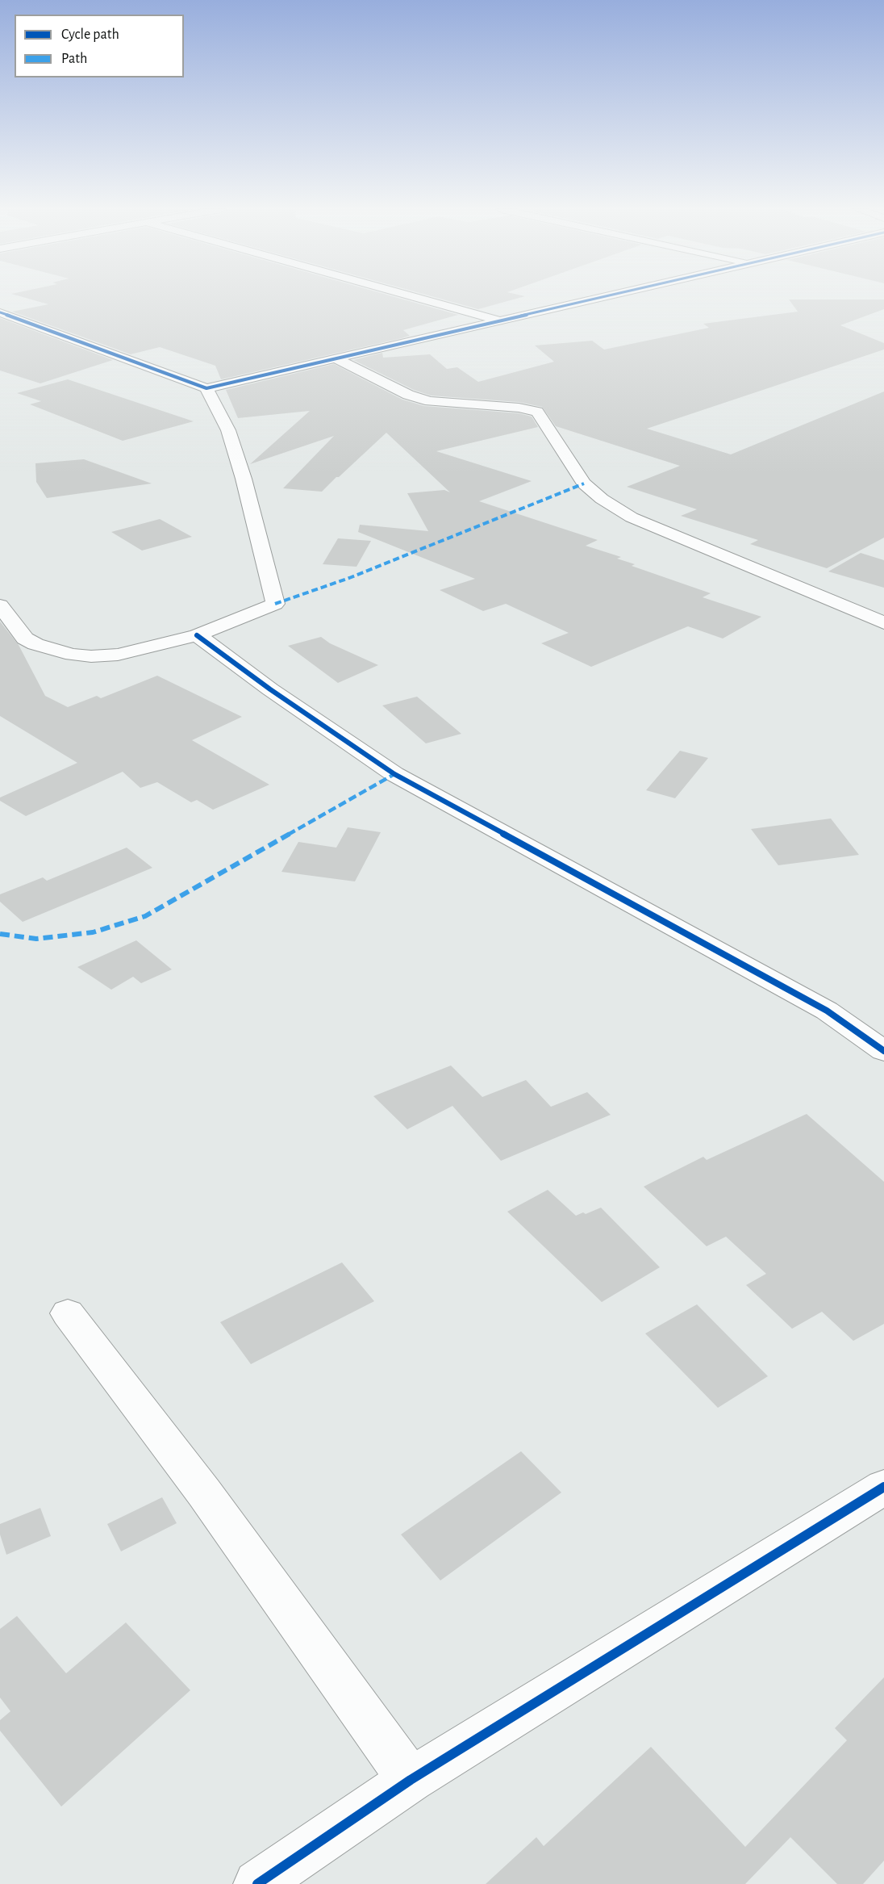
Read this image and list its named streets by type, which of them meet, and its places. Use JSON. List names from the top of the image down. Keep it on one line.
{"legend":["Cycle path","Path"]}
